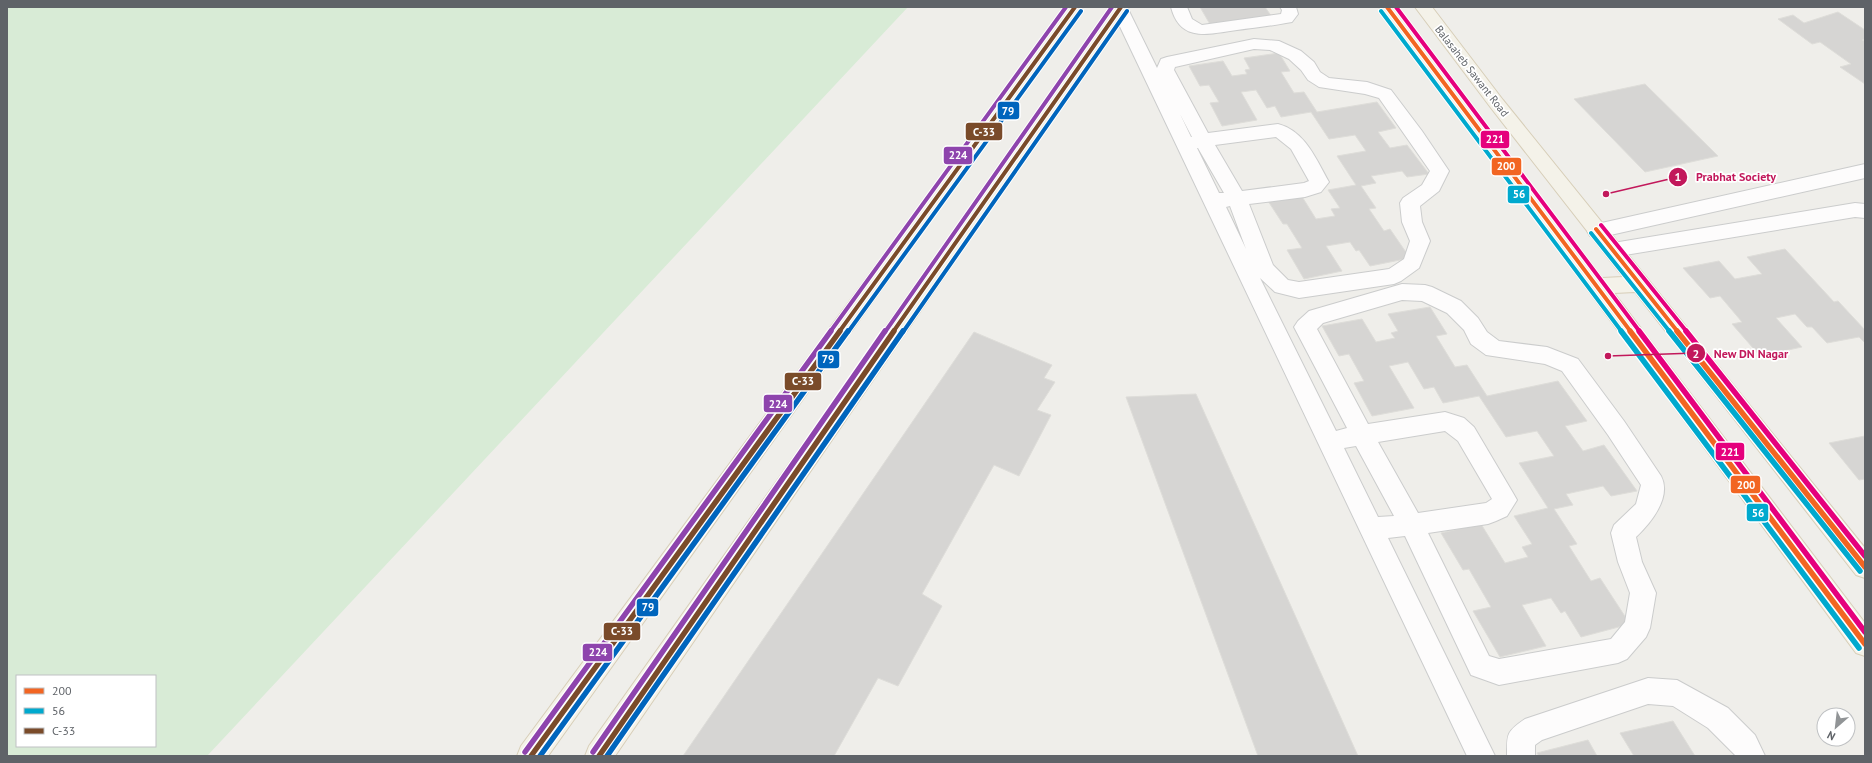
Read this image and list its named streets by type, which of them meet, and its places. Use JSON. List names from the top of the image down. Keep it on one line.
{"streets":{"main road":["Balasaheb Sawant Road"]},"places":["Prabhat Society","New DN Nagar"],"lines":["transit line 200","transit line C-33","transit line 224","transit line 221","transit line 56","transit line 79"],"legend":["200","56","C-33"],"north":"bottom left"}
